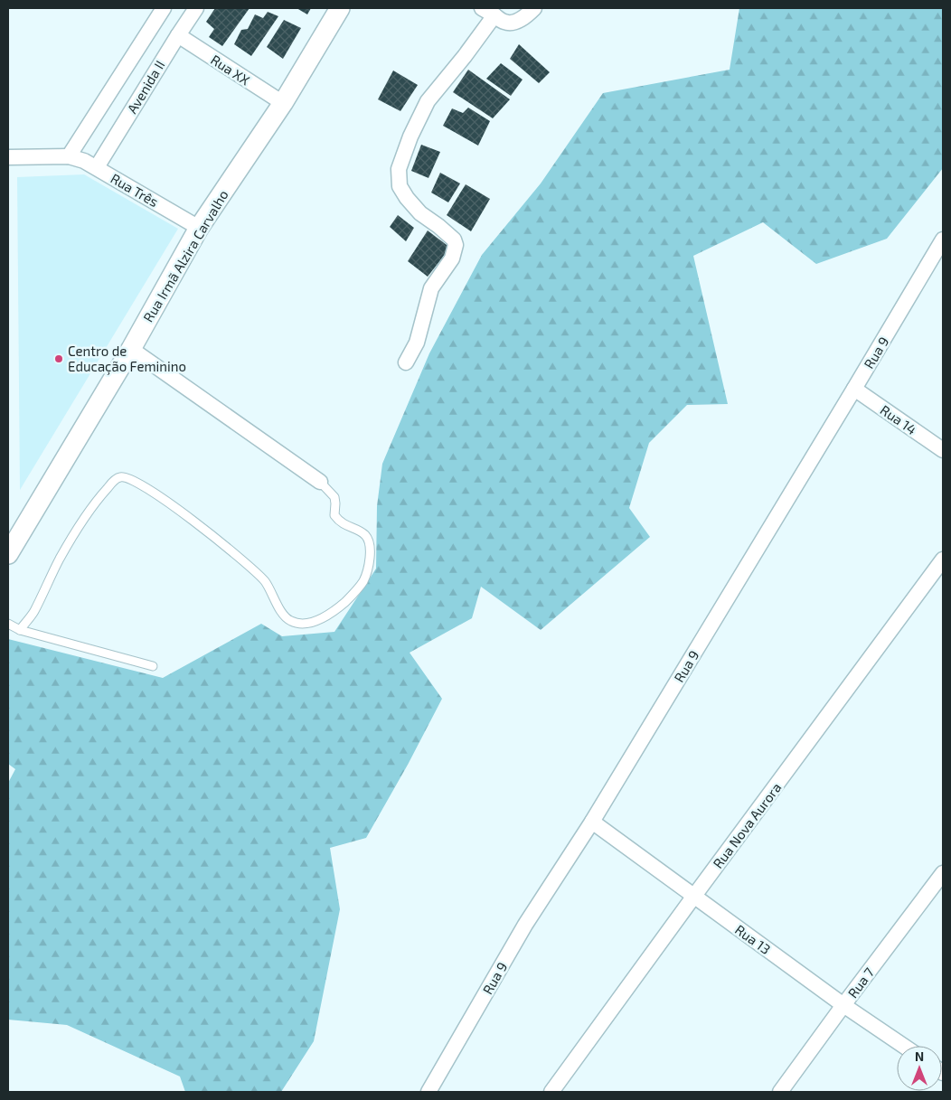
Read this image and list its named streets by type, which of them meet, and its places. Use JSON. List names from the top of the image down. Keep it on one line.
{"streets":{"street":["Rua XX","Avenida II","Rua Três","Rua Irmã Alzira Carvalho","Rua 9","Rua 14","Rua Nova Aurora","Rua 13","Rua 7"]},"crossings":[["Rua XX","Avenida II"],["Rua XX","Rua Irmã Alzira Carvalho"],["Avenida II","Rua Três"],["Rua Três","Rua Irmã Alzira Carvalho"],["Rua 9","Rua 14"],["Rua 9","Rua 13"],["Rua Nova Aurora","Rua 13"],["Rua 13","Rua 7"]],"places":["Centro de Educação Feminino"],"north":"top"}
